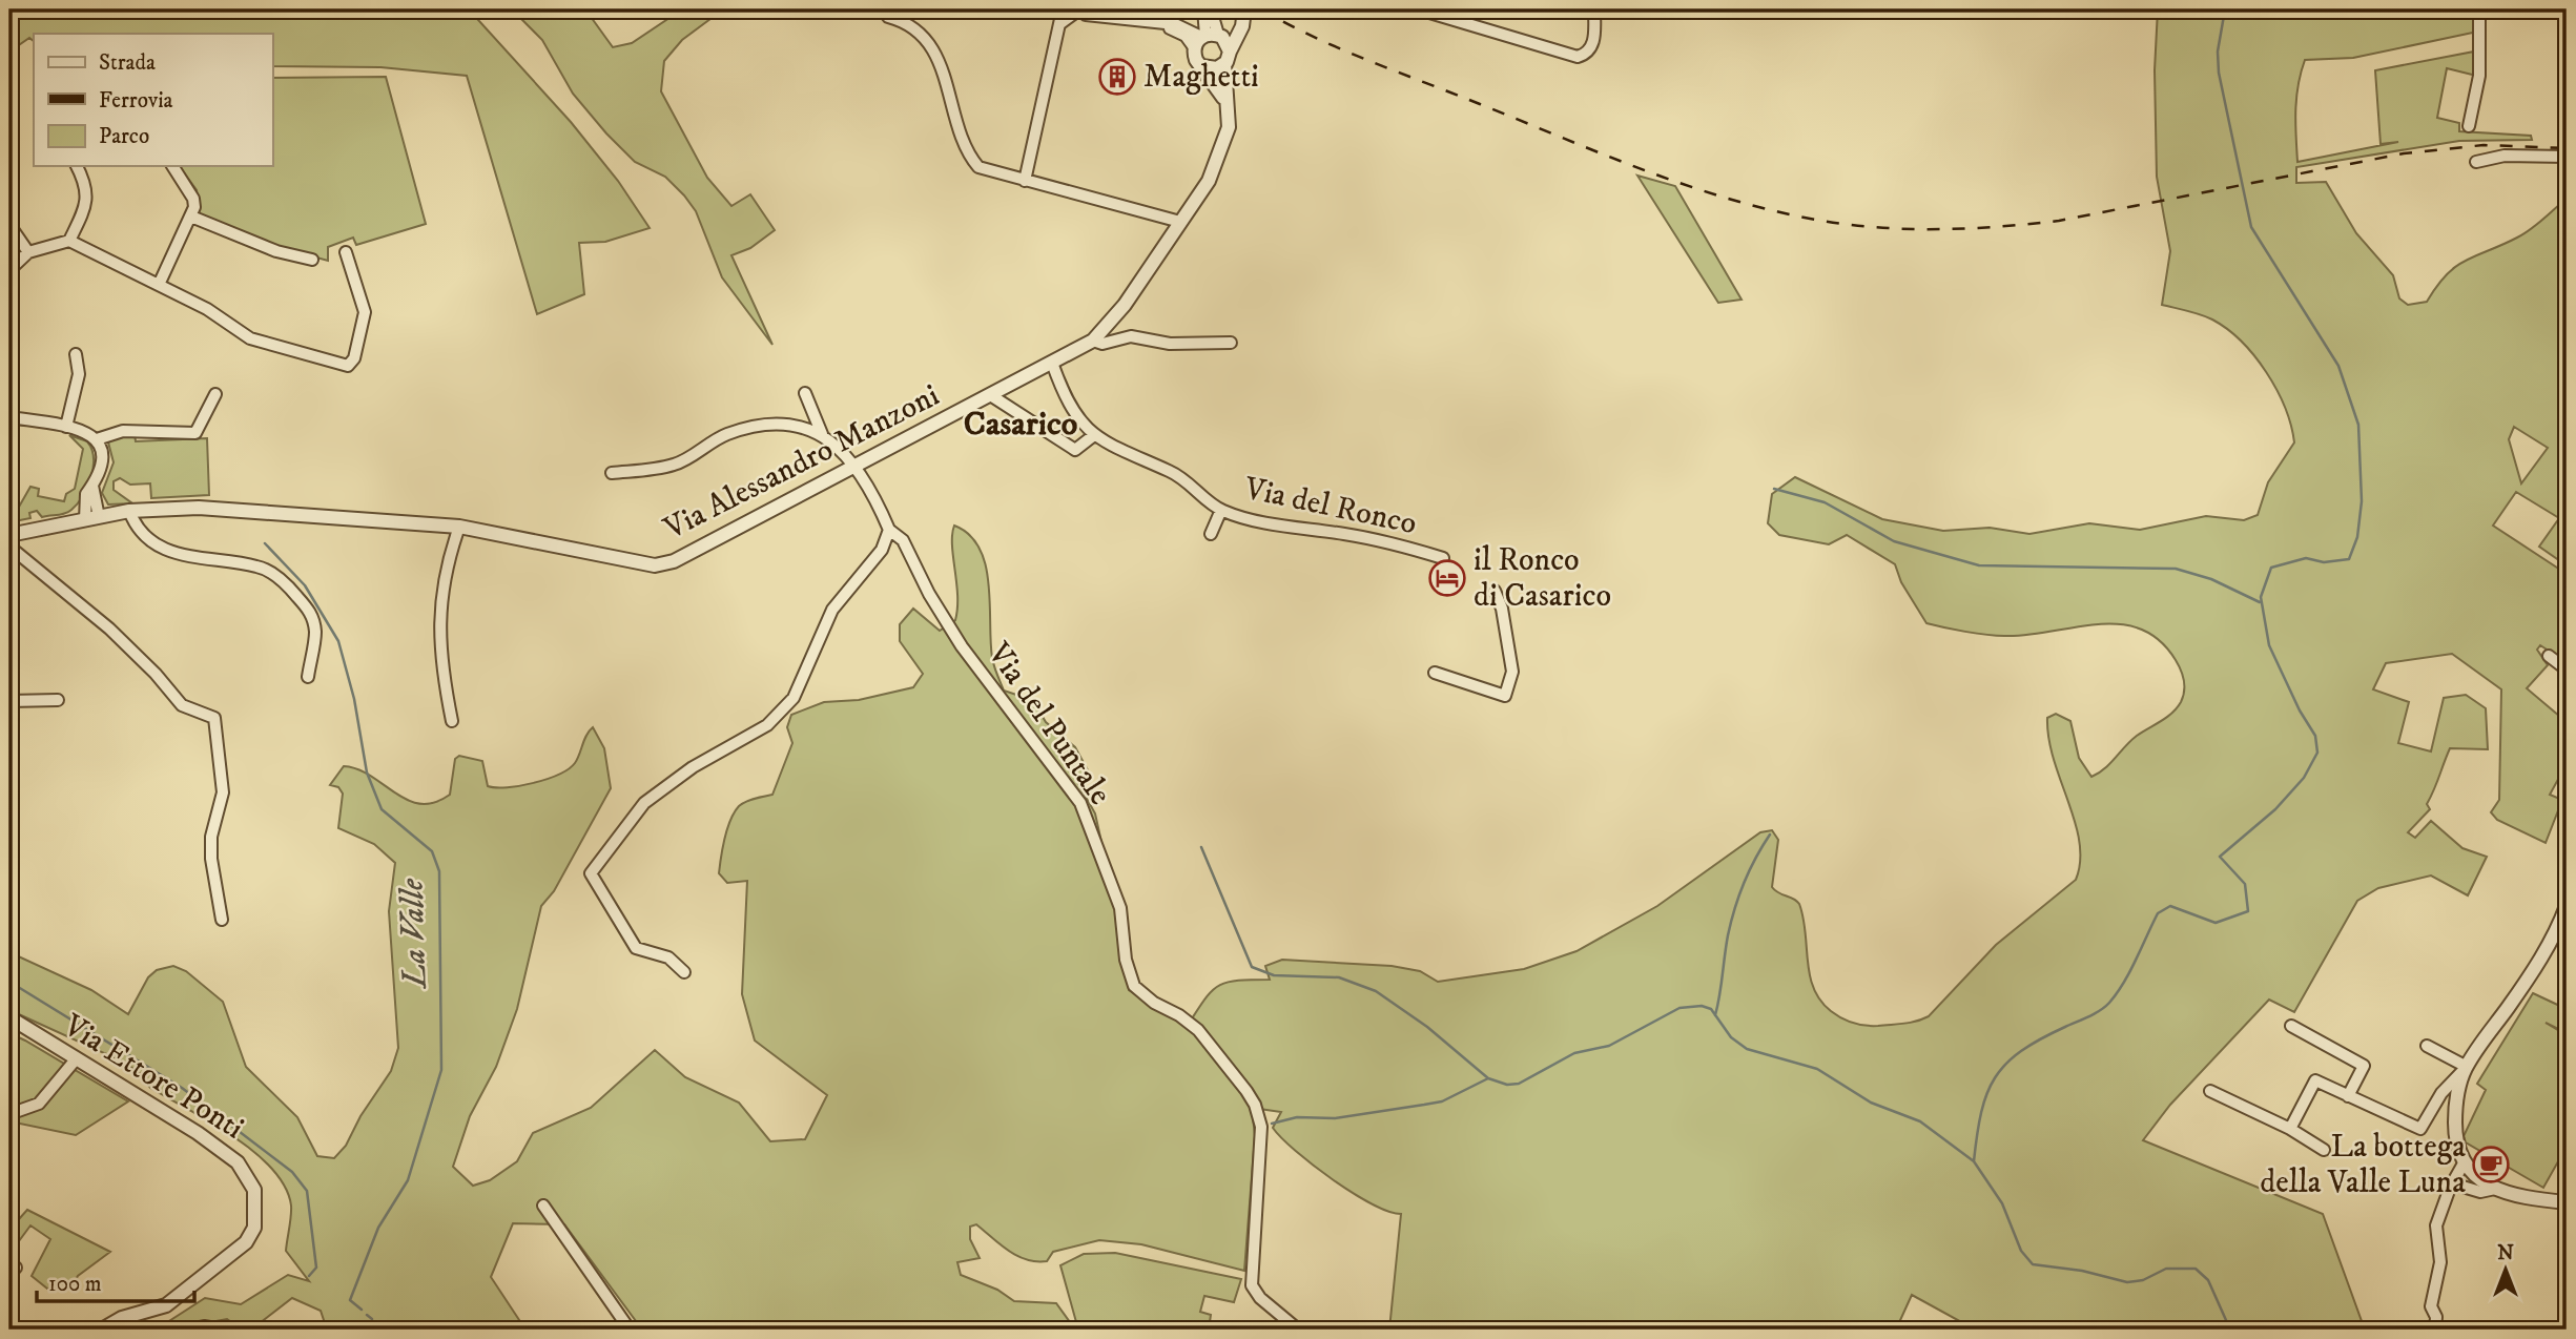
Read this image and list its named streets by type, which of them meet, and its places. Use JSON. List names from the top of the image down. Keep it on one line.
{"streets":{"street":["Via Alessandro Manzoni","Via del Ronco","Via del Puntale","Via Ettore Ponti"]},"crossings":[["Via Alessandro Manzoni","Via del Ronco"],["Via Alessandro Manzoni","Via del Puntale"]],"districts":["Casarico"],"water":["La Valle"],"places":{"building":["Maghetti"],"hotel":["il Ronco di Casarico"],"cafe":["La bottega della Valle Luna"]},"legend":["Strada","Ferrovia","Parco"],"scale_bar":"100 m","north":"top"}
